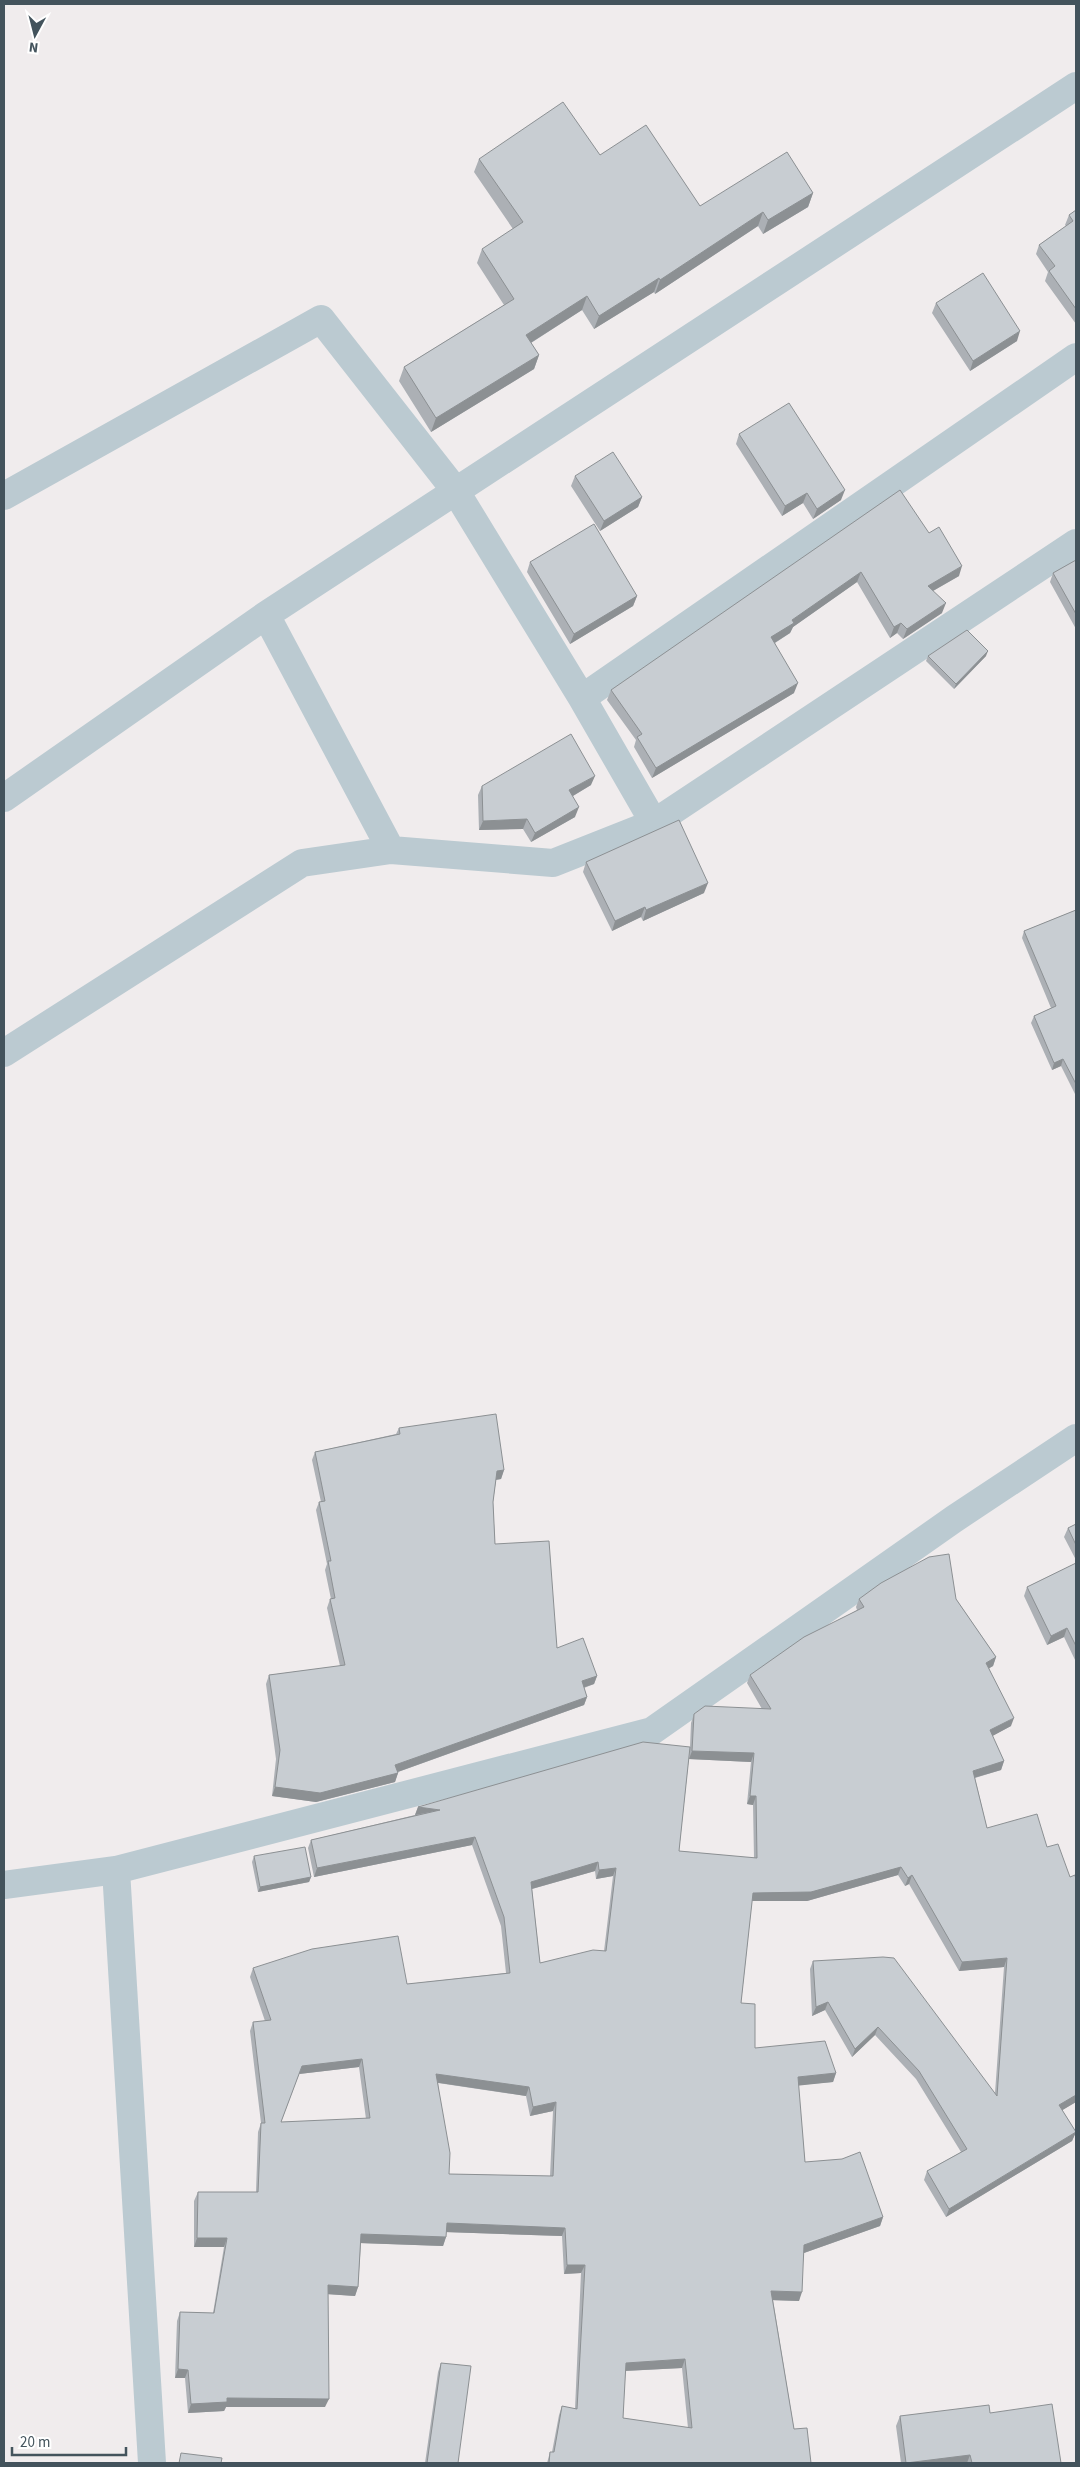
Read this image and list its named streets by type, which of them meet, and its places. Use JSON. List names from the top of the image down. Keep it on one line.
{"scale_bar":"20 m","north":"bottom"}
